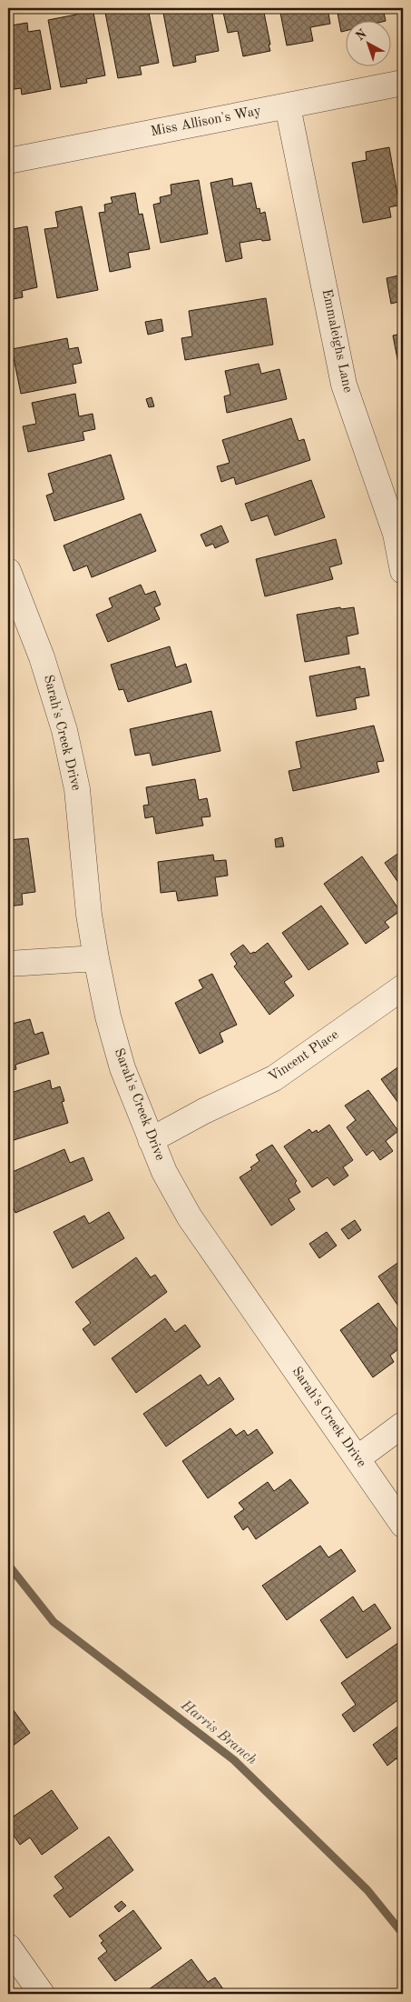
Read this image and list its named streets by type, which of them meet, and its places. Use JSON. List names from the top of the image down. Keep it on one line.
{"streets":{"street":["Miss Allison's Way","Emmaleighs Lane","Sarah's Creek Drive","Vincent Place"]},"crossings":[["Miss Allison's Way","Emmaleighs Lane"],["Sarah's Creek Drive","Vincent Place"]],"water":["Harris Branch"],"north":"top left"}
